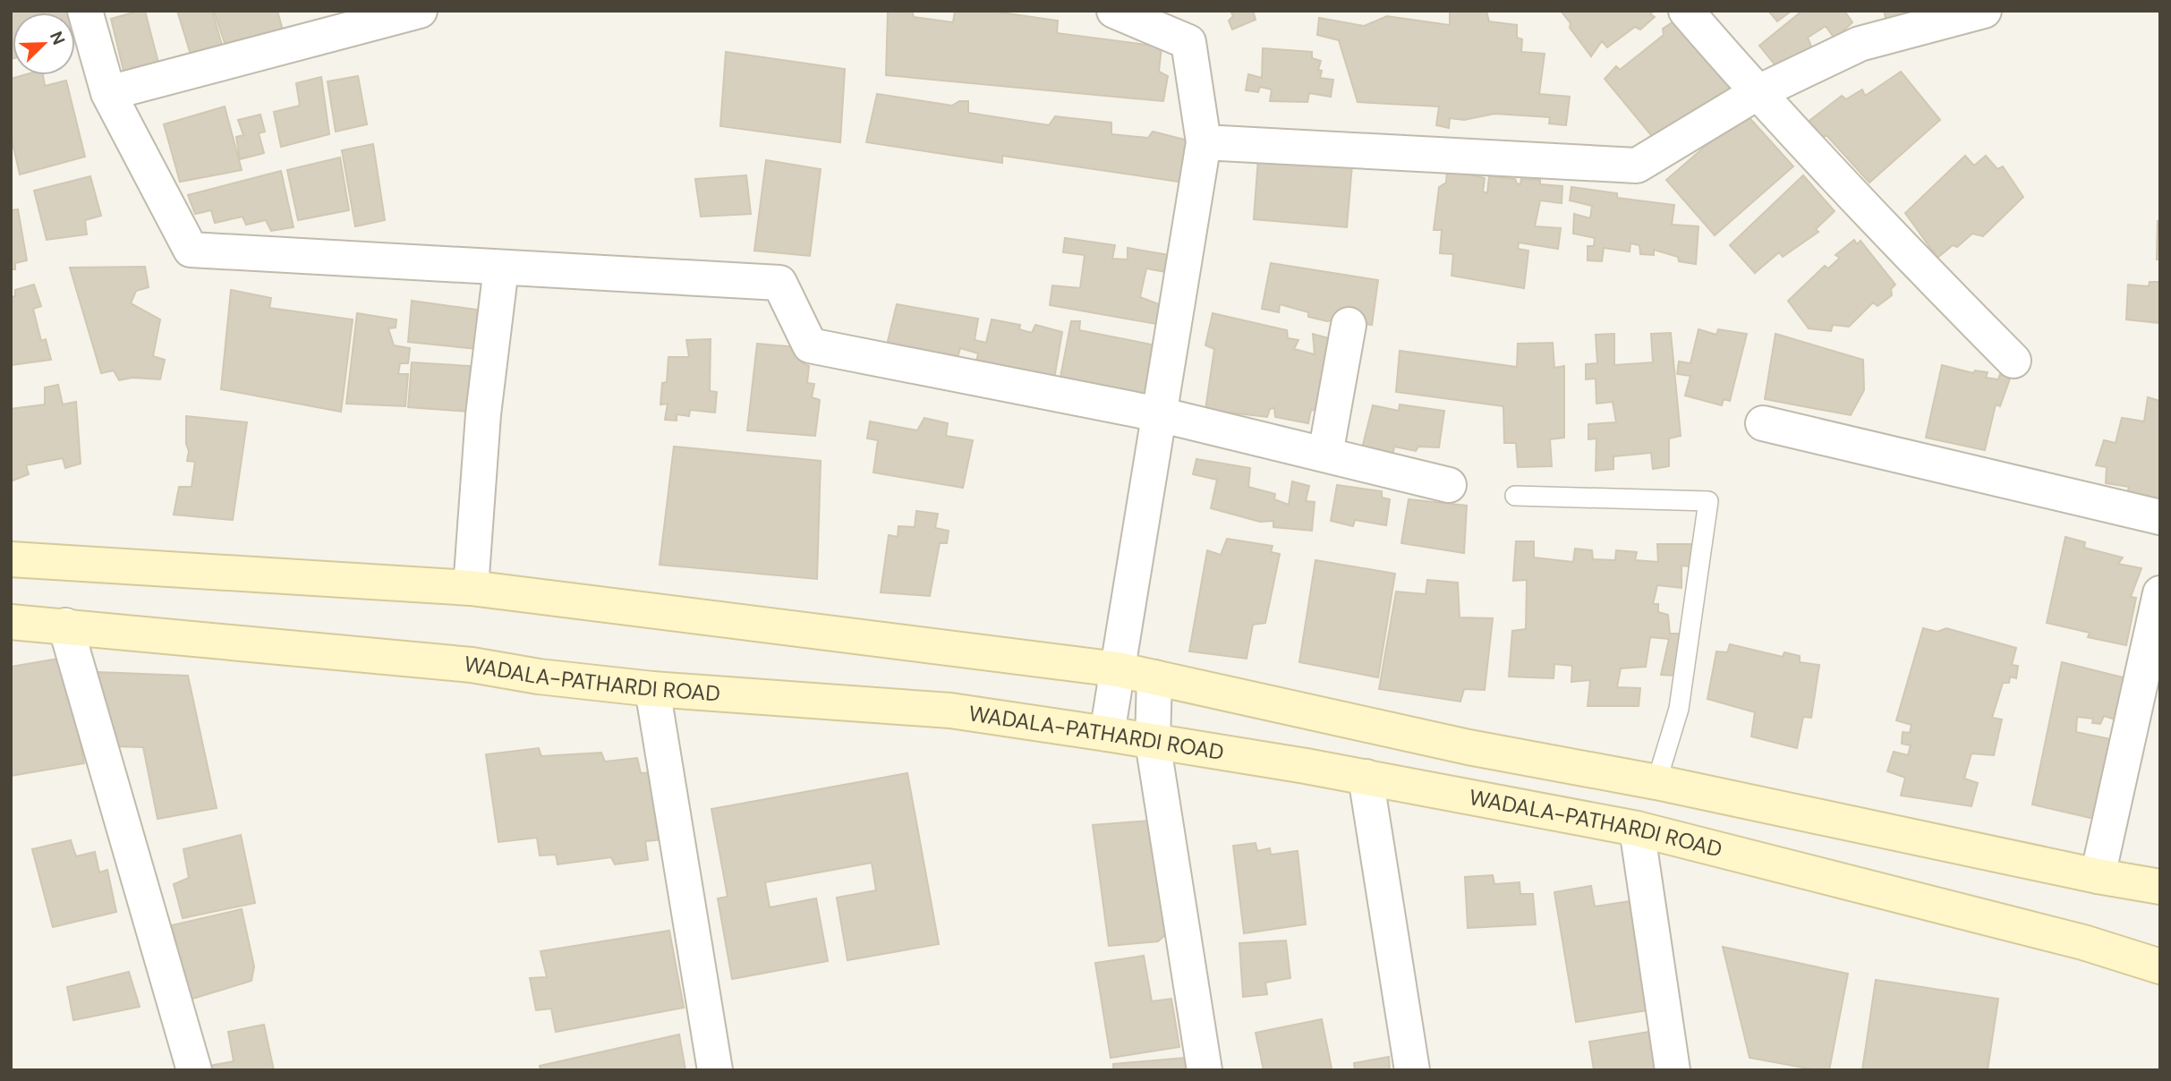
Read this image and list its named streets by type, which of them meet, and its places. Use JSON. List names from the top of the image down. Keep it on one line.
{"streets":{"main road":["WADALA-PATHARDI ROAD"]},"north":"top right"}
